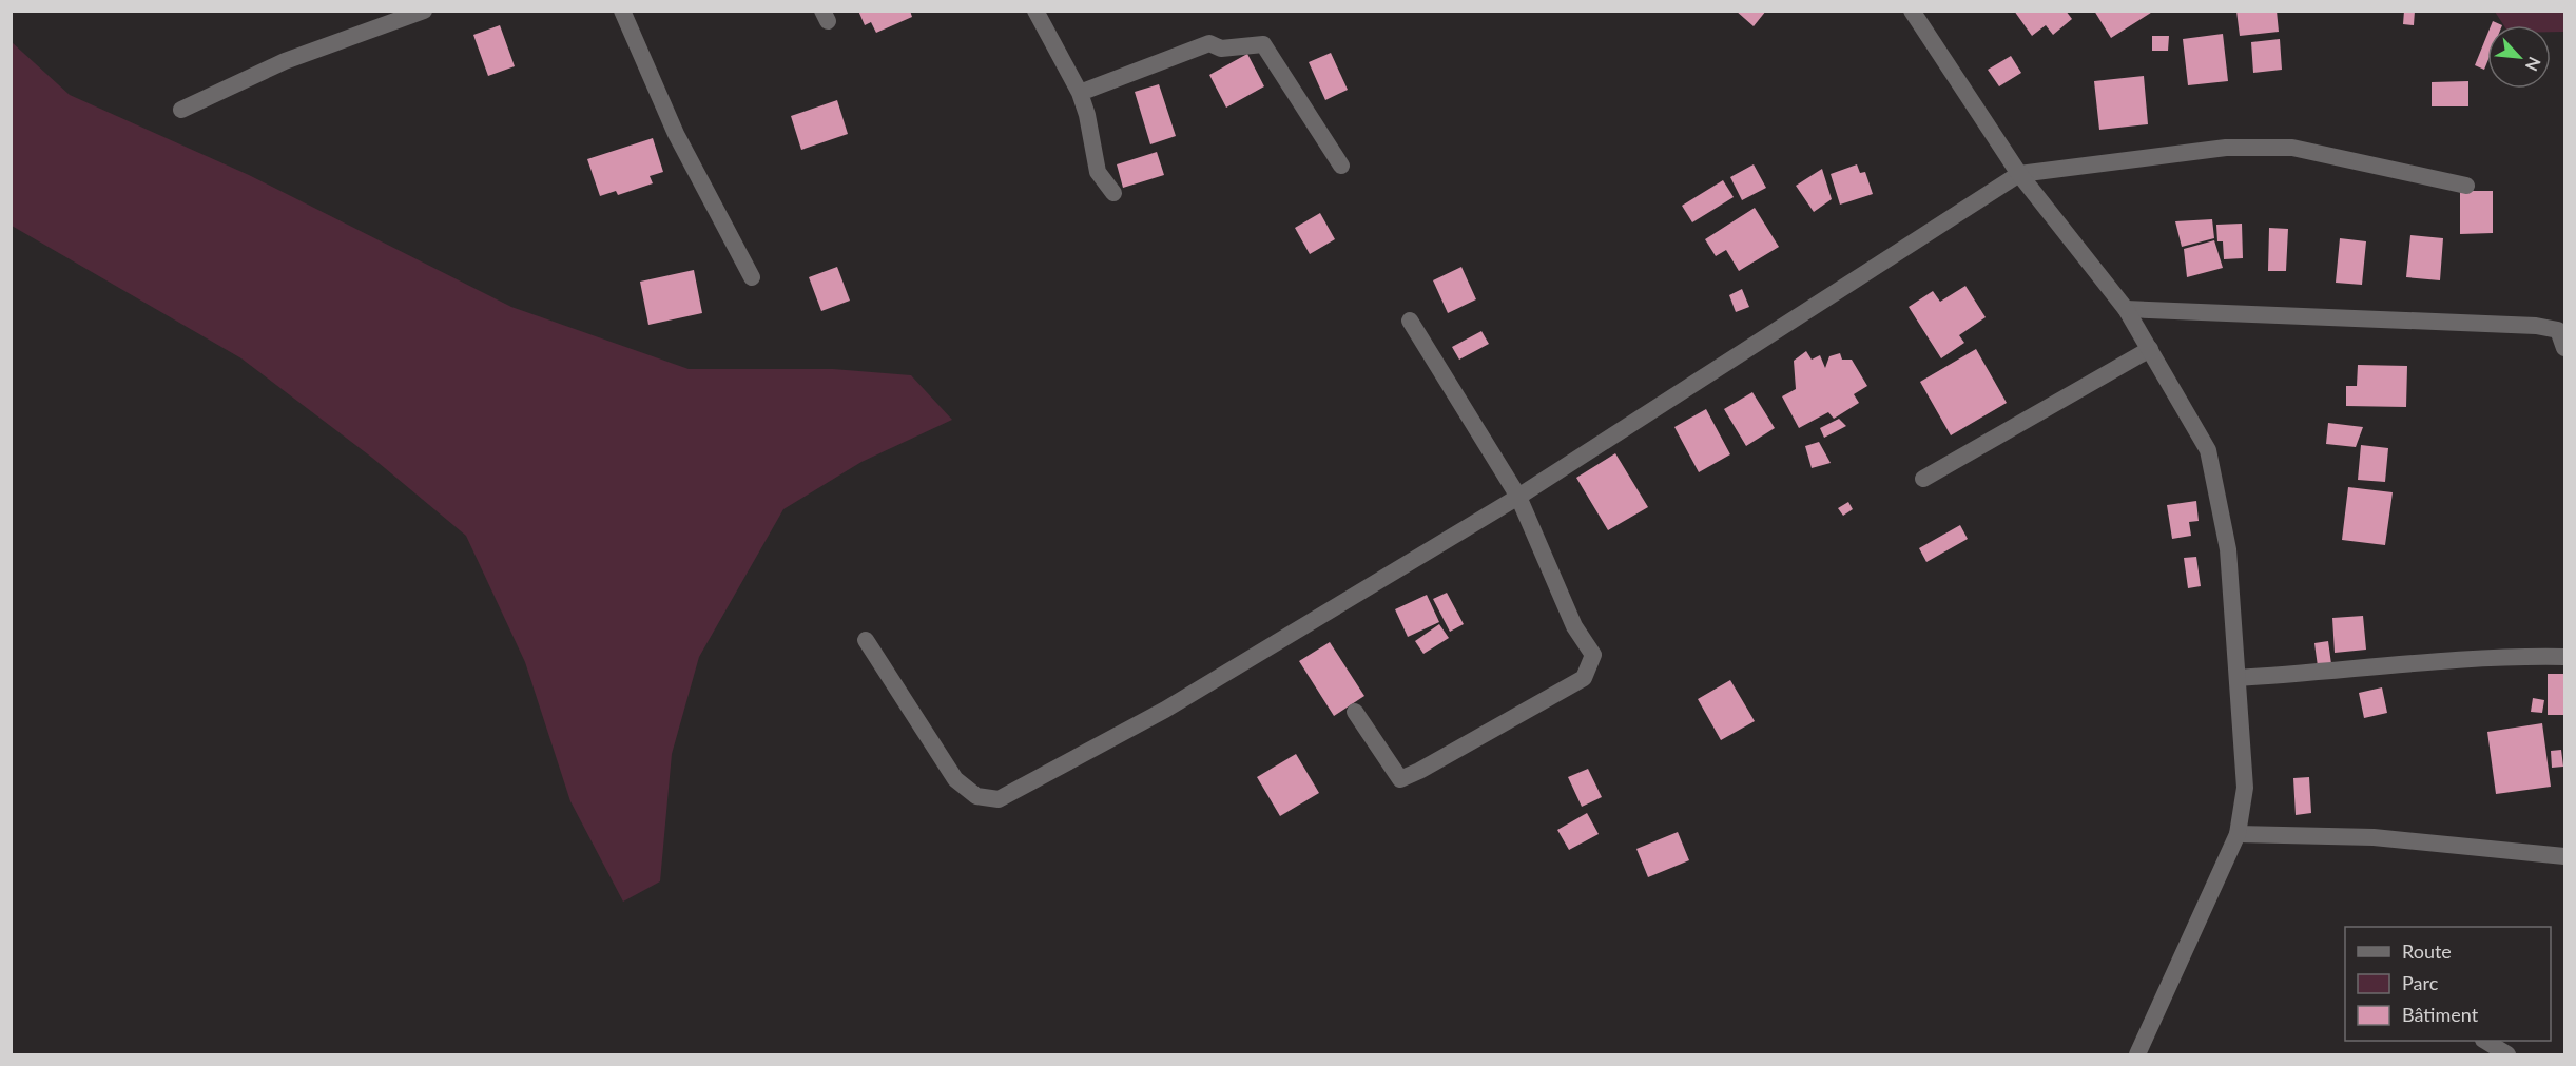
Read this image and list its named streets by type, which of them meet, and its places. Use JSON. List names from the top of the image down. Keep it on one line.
{"legend":["Route","Parc","Bâtiment"],"north":"bottom right"}
